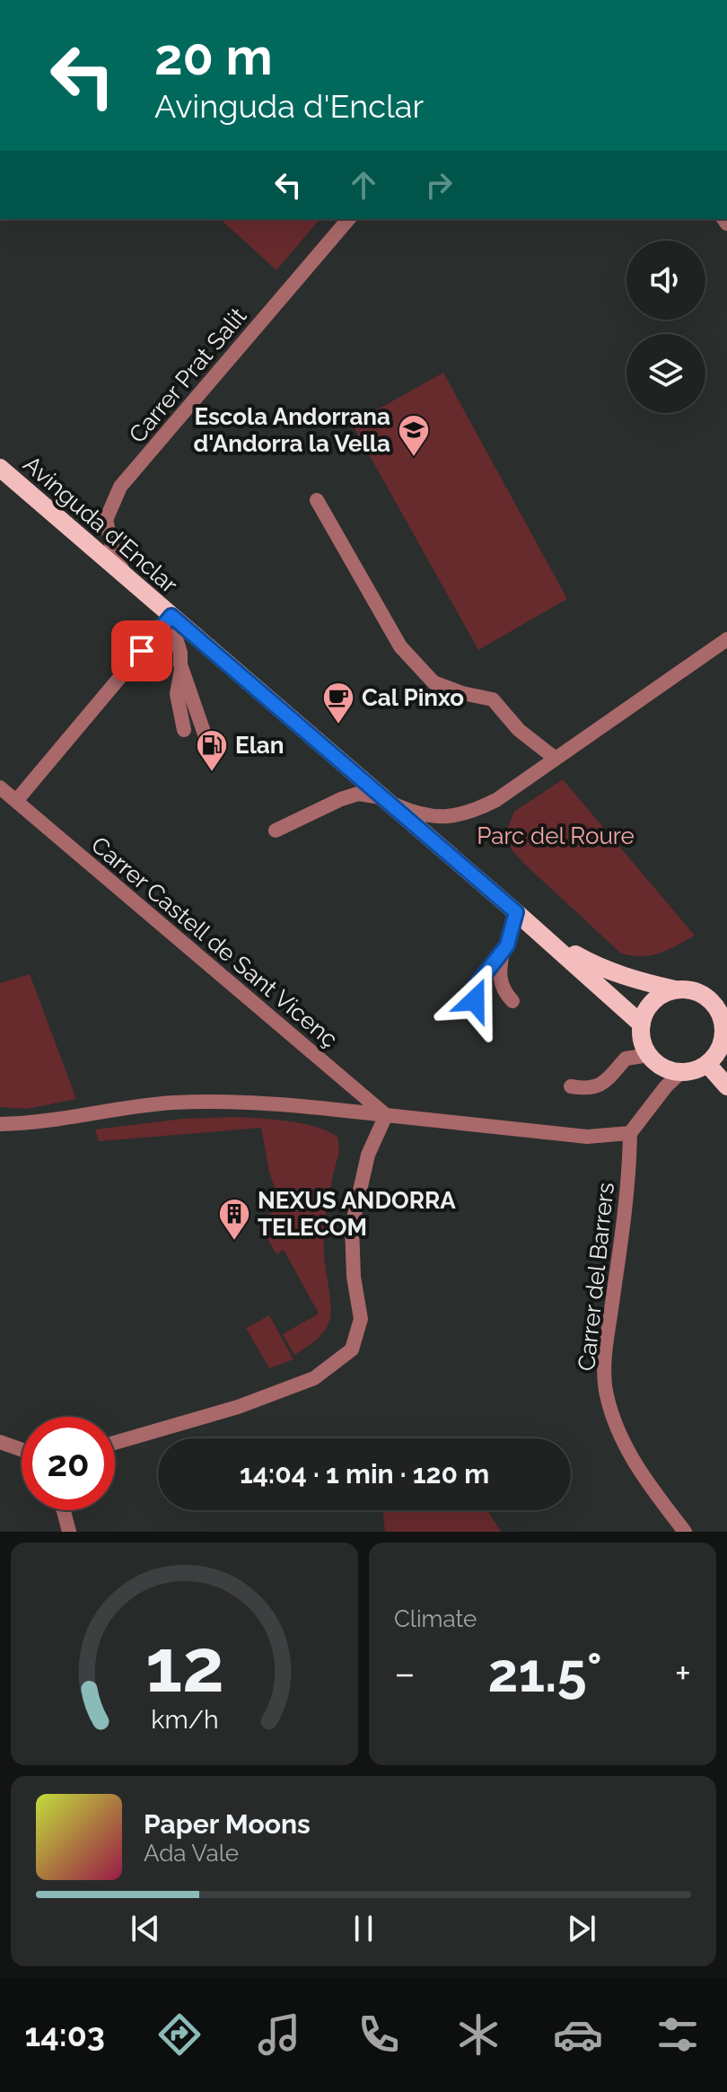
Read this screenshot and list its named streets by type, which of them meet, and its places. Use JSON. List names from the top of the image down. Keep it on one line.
{"streets":{"main road":["Avinguda d'Enclar"],"street":["Carrer Prat Salit","Carrer Castell de Sant Vicenç","Carrer del Barrers"]},"crossings":[["Carrer Prat Salit","Avinguda d'Enclar"]],"parks":["Parc del Roure"],"places":{"school or university":["Escola Andorrana d'Andorra la Vella"],"cafe":["Cal Pinxo"],"fuel station":["Elan"],"building":["NEXUS ANDORRA TELECOM"]},"page":{"turn":["20 m","Avinguda d'Enclar"],"limit":"20","trip":"14:04 · 1 min · 120 m","tile":"Climate","heat":["−","21.5°","+"],"song":["Paper Moons","Ada Vale"],"tabs":"14:03","gauge":["12","km/h"]}}
